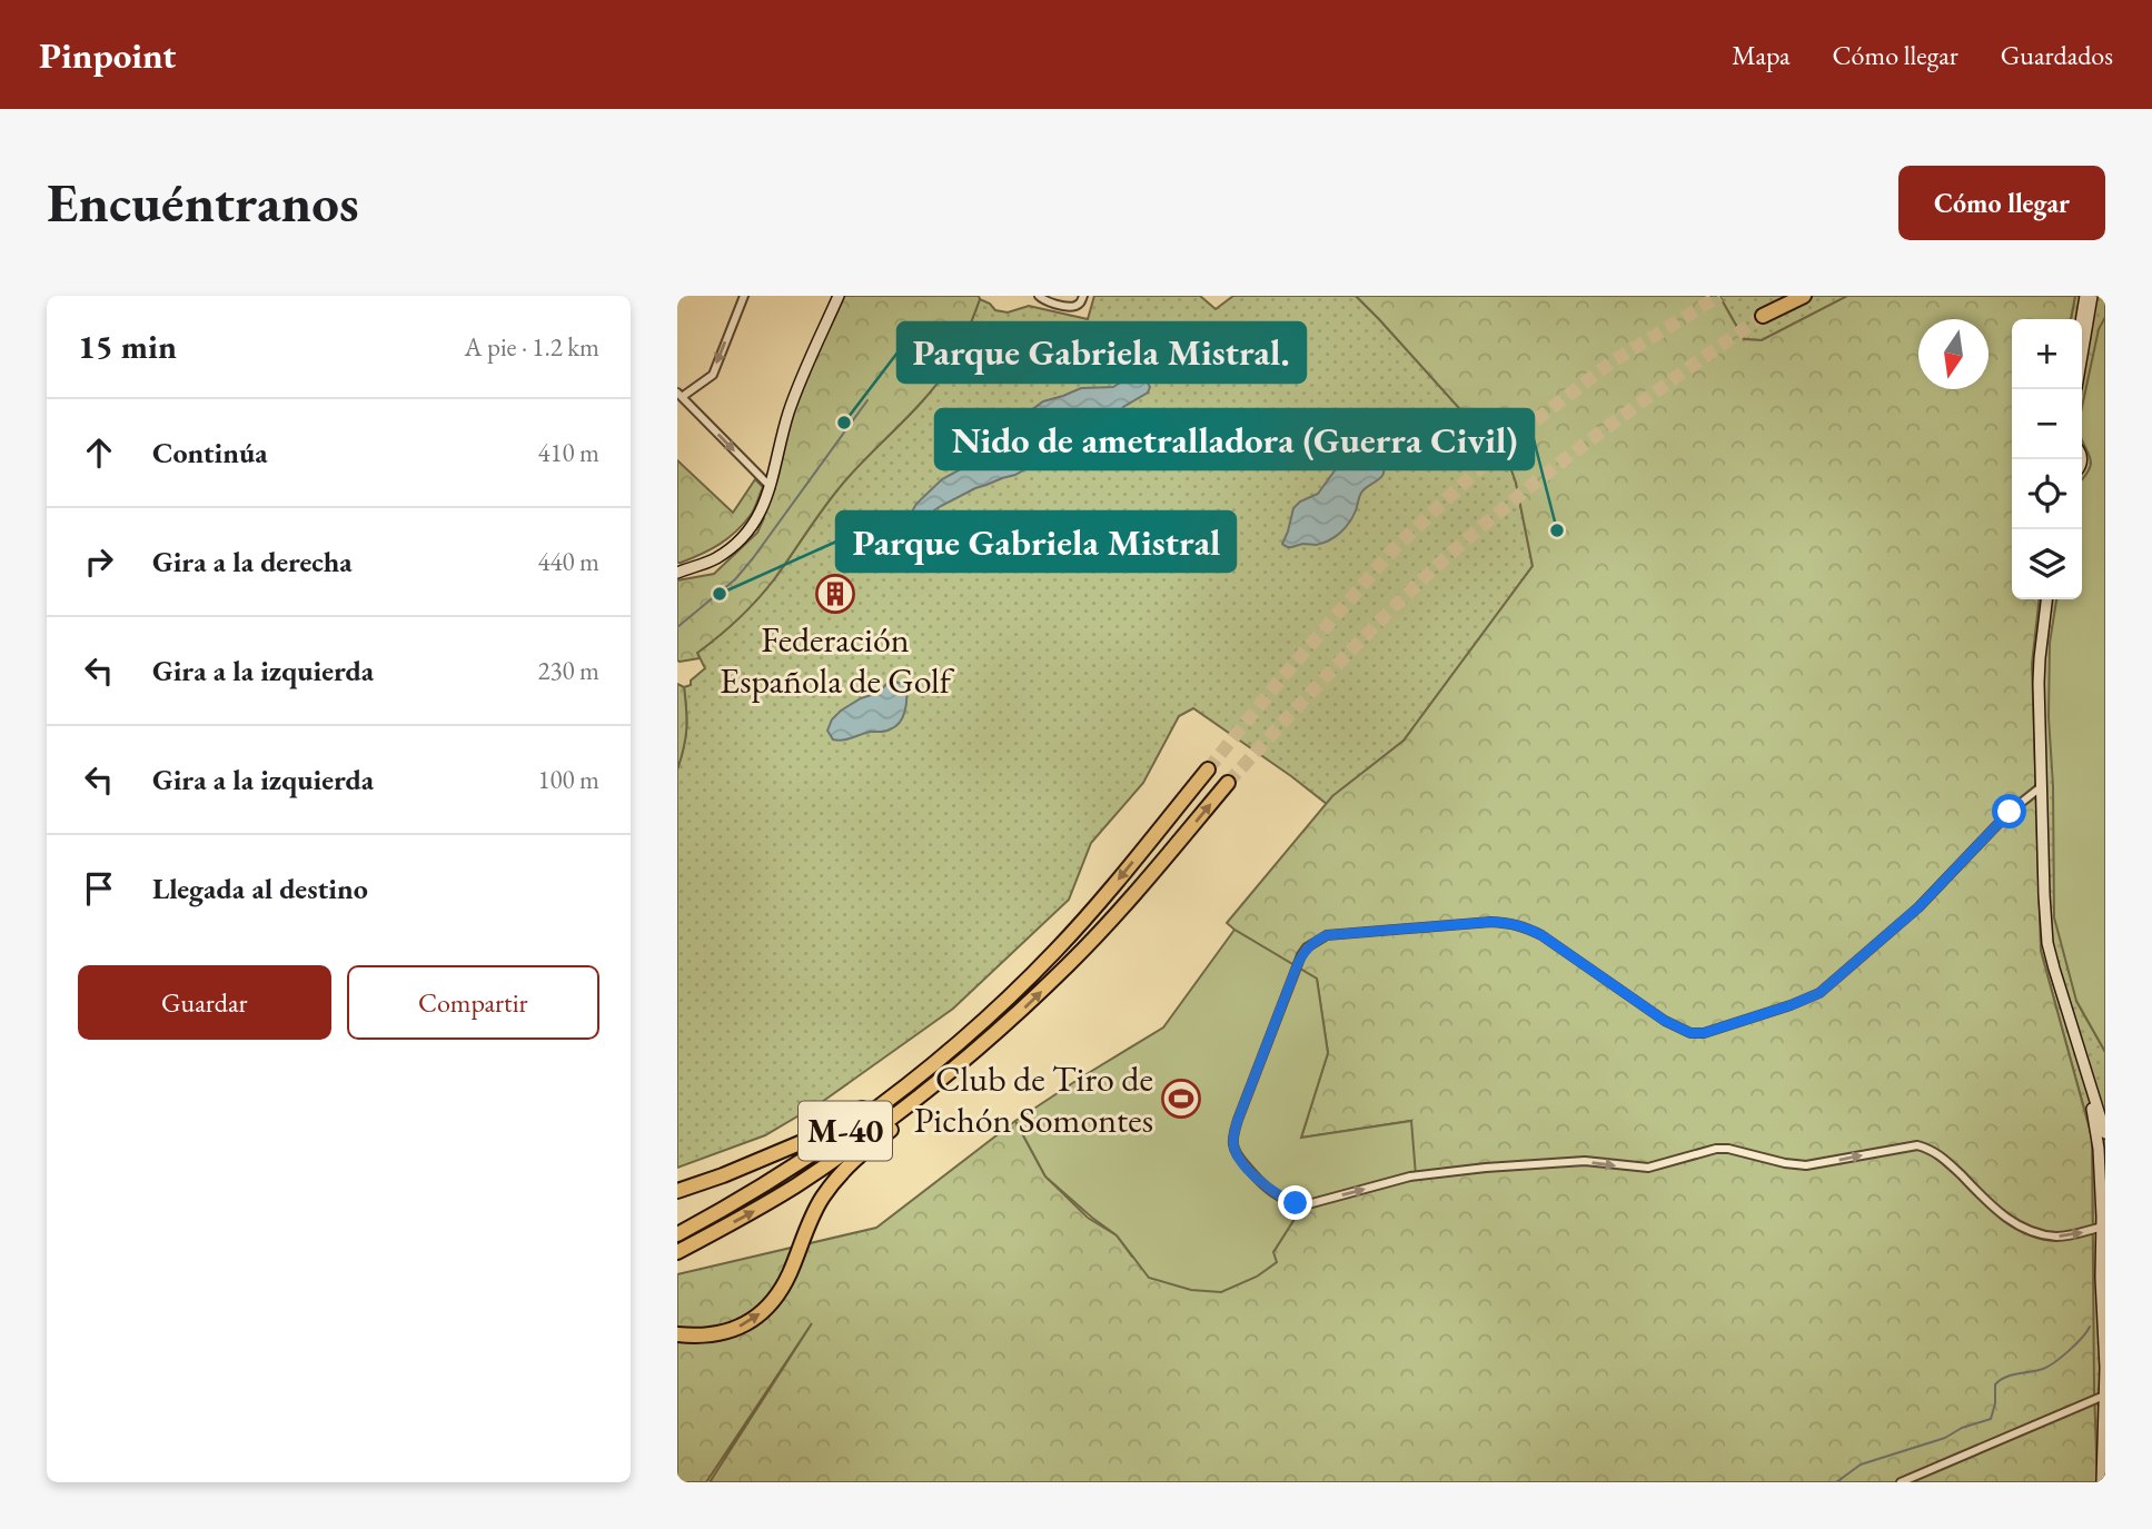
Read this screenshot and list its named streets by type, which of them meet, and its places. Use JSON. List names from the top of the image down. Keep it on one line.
{"streets":{"highway":["M-40"]},"places":{"other":["Parque Gabriela Mistral.","Nido de ametralladora (Guerra Civil)","Parque Gabriela Mistral"],"building":["Federación Española de Golf"],"sports":["Club de Tiro de Pichón Somontes"]},"north":"bottom","page":{"header":"Pinpoint","nav":["Mapa","Cómo llegar","Guardados"],"buttons":["Cómo llegar",["Guardar","Compartir"]],"title":"Encuéntranos","heading":["15 min","A pie · 1.2 km"],"map_buttons":["+","−"],"list":[["Continúa","410 m"],["Gira a la derecha","440 m"],["Gira a la izquierda","230 m"],["Gira a la izquierda","100 m"],"Llegada al destino"]}}
